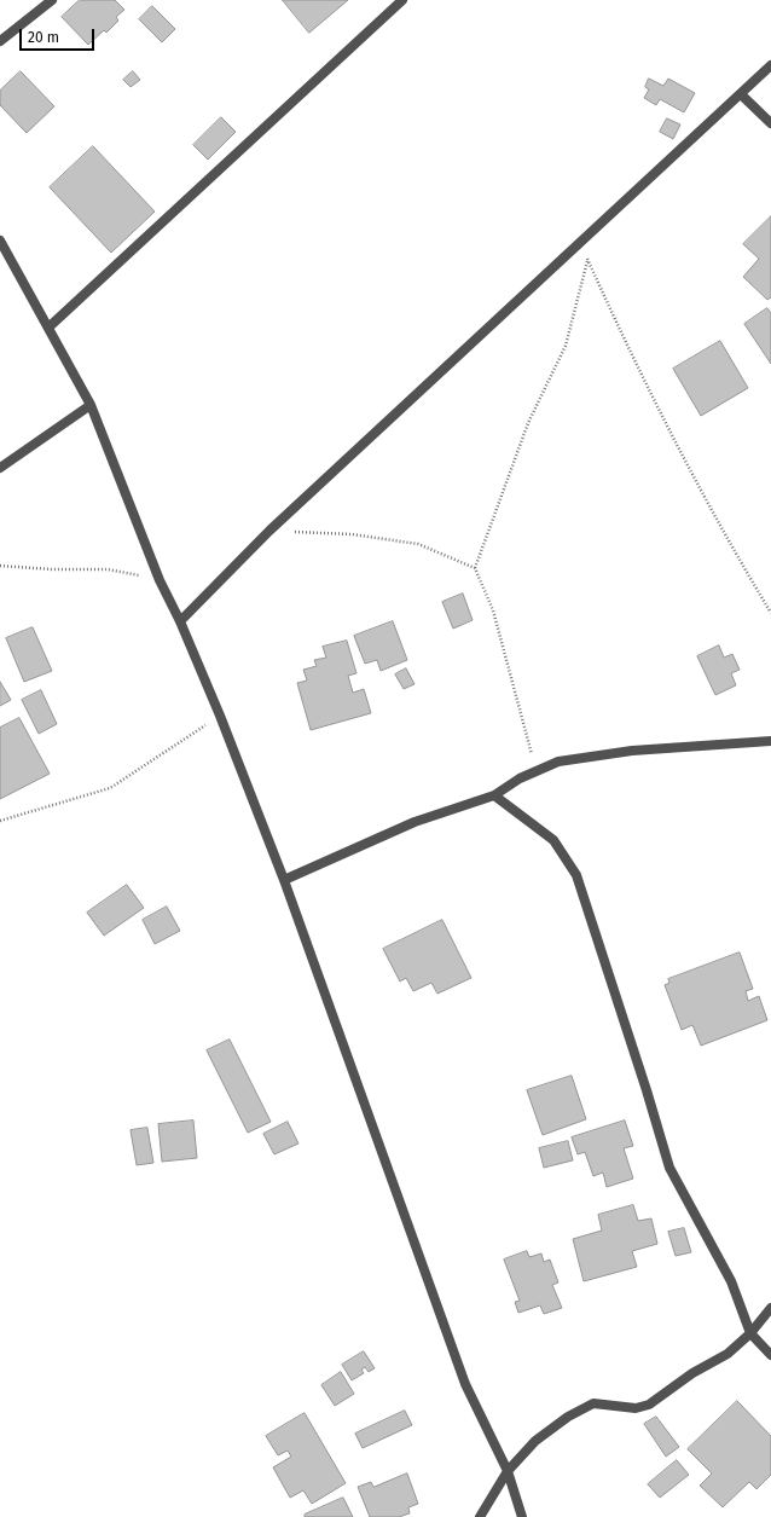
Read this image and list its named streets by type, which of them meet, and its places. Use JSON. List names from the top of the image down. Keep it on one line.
{"scale_bar":"20 m"}
